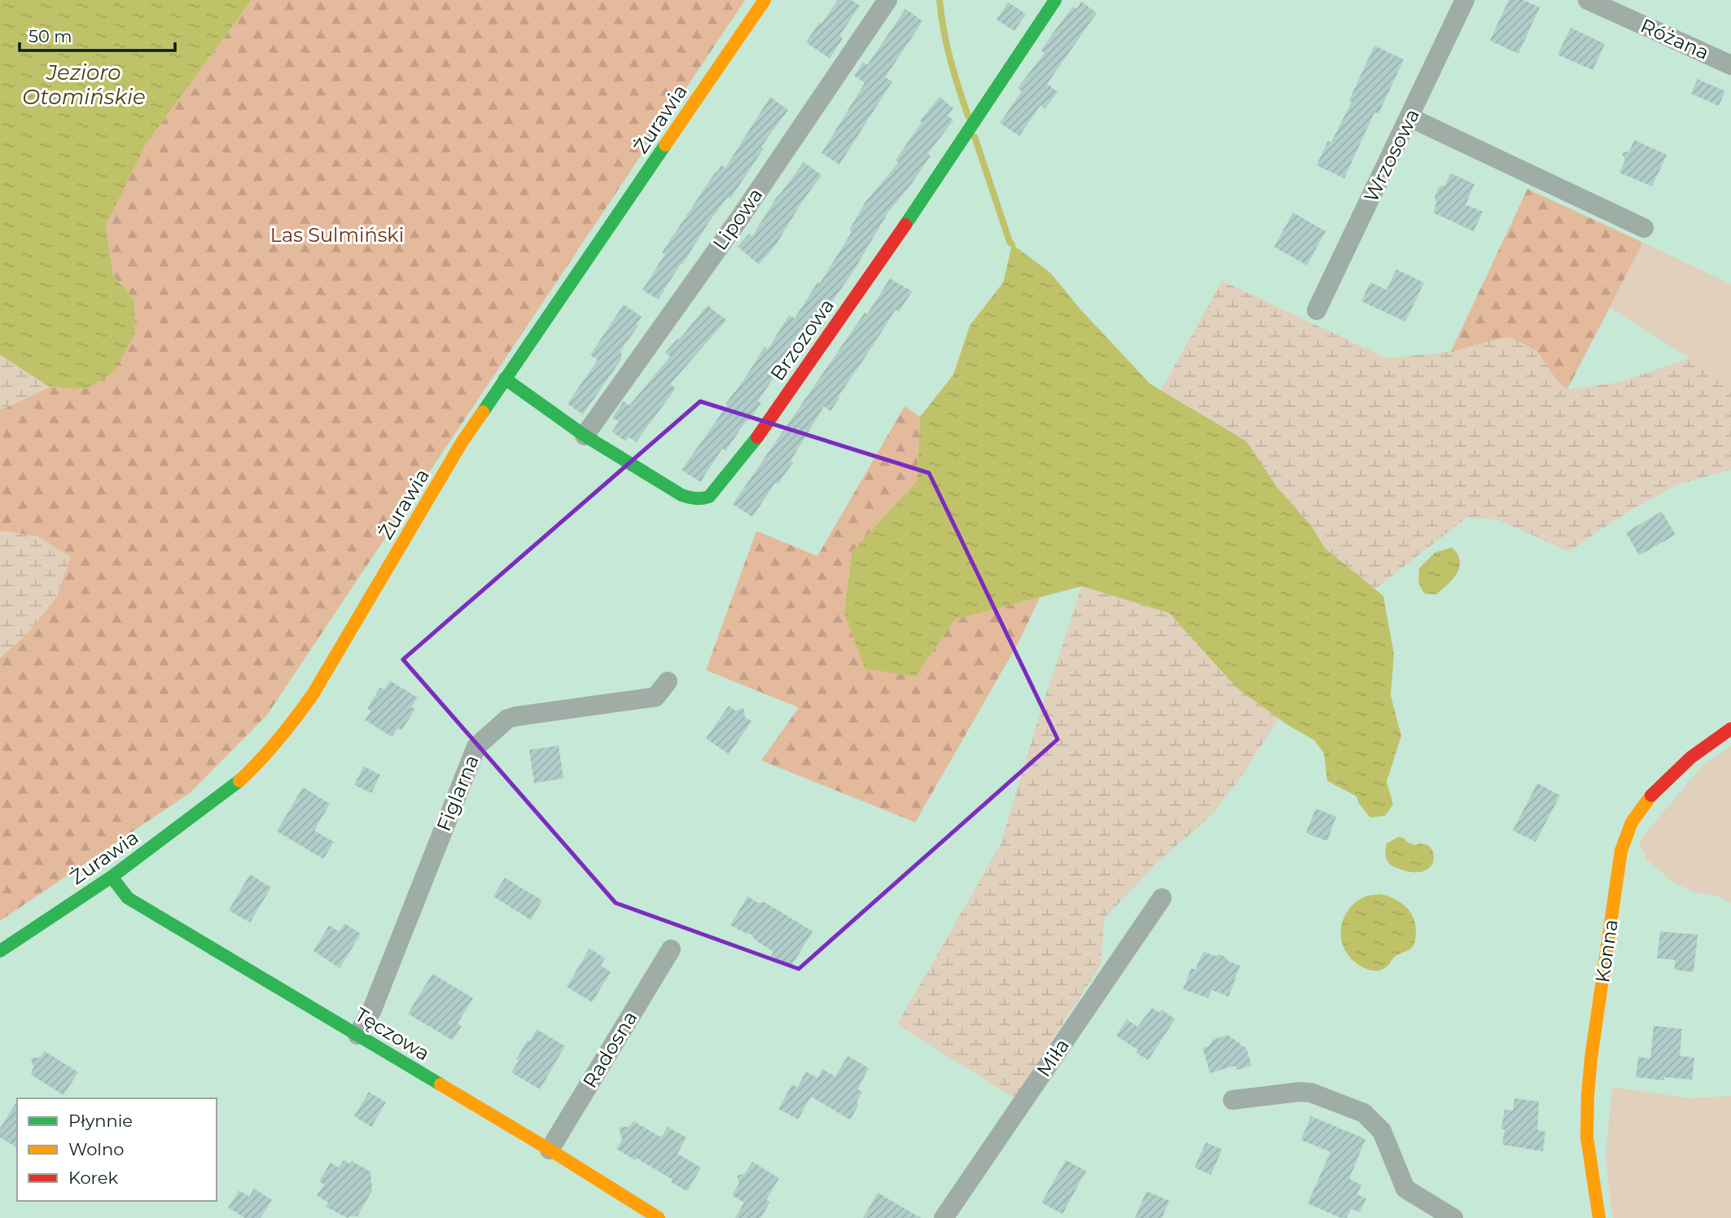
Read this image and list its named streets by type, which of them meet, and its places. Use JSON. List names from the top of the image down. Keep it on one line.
{"streets":{"street":["Różana","Żurawia","Wrzosowa","Lipowa","Brzozowa","Figlarna","Konna","Tęczowa","Radosna","Miła"]},"crossings":[["Żurawia","Brzozowa"],["Żurawia","Tęczowa"],["Lipowa","Brzozowa"],["Figlarna","Tęczowa"],["Tęczowa","Radosna"]],"water":["Jezioro Otomińskie"],"parks":["Las Sulmiński"],"legend":["Płynnie","Wolno","Korek"],"scale_bar":"50 m"}
